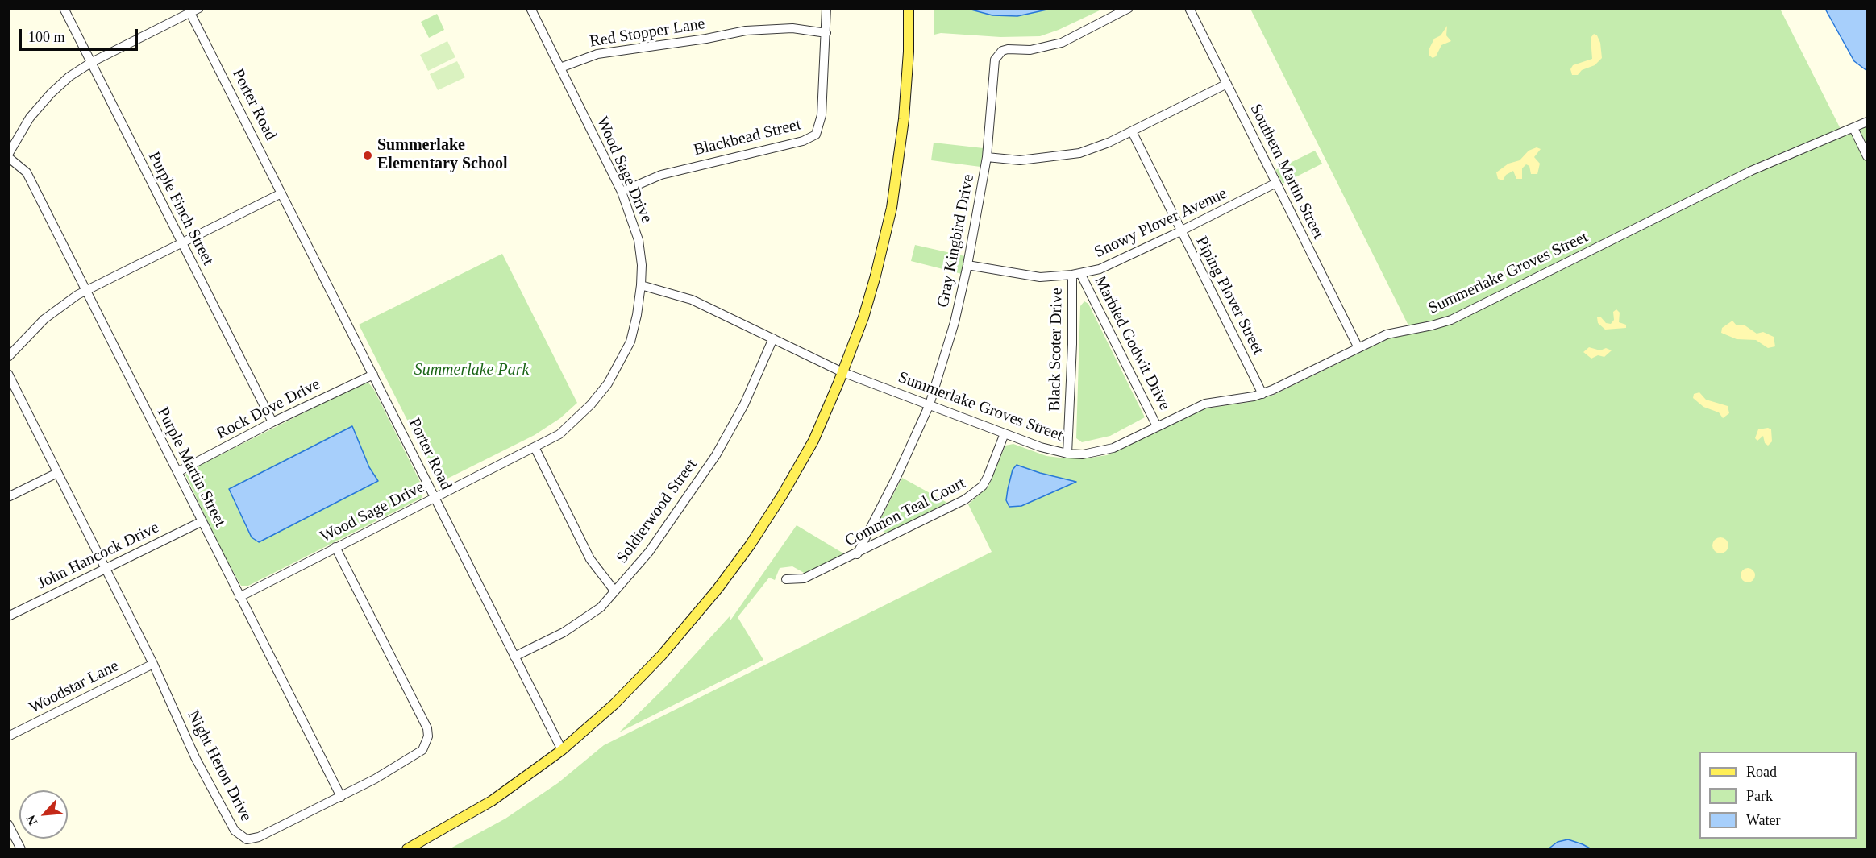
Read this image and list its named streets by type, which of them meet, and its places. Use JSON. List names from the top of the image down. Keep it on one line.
{"streets":{"street":["Red Stopper Lane","Porter Road","Blackbead Street","Wood Sage Drive","Southern Martin Street","Purple Finch Street","Snowy Plover Avenue","Gray Kingbird Drive","Summerlake Groves Street","Piping Plover Street","Marbled Godwit Drive","Black Scoter Drive","Rock Dove Drive","Purple Martin Street","Soldierwood Street","Common Teal Court","John Hancock Drive","Woodstar Lane","Night Heron Drive"]},"crossings":[["Red Stopper Lane","Blackbead Street"],["Red Stopper Lane","Wood Sage Drive"],["Porter Road","Wood Sage Drive"],["Porter Road","Rock Dove Drive"],["Porter Road","Soldierwood Street"],["Blackbead Street","Wood Sage Drive"],["Wood Sage Drive","Summerlake Groves Street"],["Wood Sage Drive","Purple Martin Street"],["Wood Sage Drive","Night Heron Drive"],["Southern Martin Street","Snowy Plover Avenue"],["Southern Martin Street","Summerlake Groves Street"],["Purple Finch Street","Rock Dove Drive"],["Snowy Plover Avenue","Gray Kingbird Drive"],["Snowy Plover Avenue","Piping Plover Street"],["Snowy Plover Avenue","Marbled Godwit Drive"],["Snowy Plover Avenue","Black Scoter Drive"],["Gray Kingbird Drive","Summerlake Groves Street"],["Gray Kingbird Drive","Common Teal Court"],["Summerlake Groves Street","Piping Plover Street"],["Summerlake Groves Street","Marbled Godwit Drive"],["Summerlake Groves Street","Black Scoter Drive"],["Summerlake Groves Street","Soldierwood Street"],["Summerlake Groves Street","Common Teal Court"],["Marbled Godwit Drive","Black Scoter Drive"],["Rock Dove Drive","Purple Martin Street"],["Purple Martin Street","John Hancock Drive"],["Purple Martin Street","Night Heron Drive"],["John Hancock Drive","Night Heron Drive"],["Woodstar Lane","Night Heron Drive"]],"parks":["Summerlake Park"],"places":["Summerlake Elementary School"],"legend":["Road","Park","Water"],"scale_bar":"100 m","north":"bottom left"}
